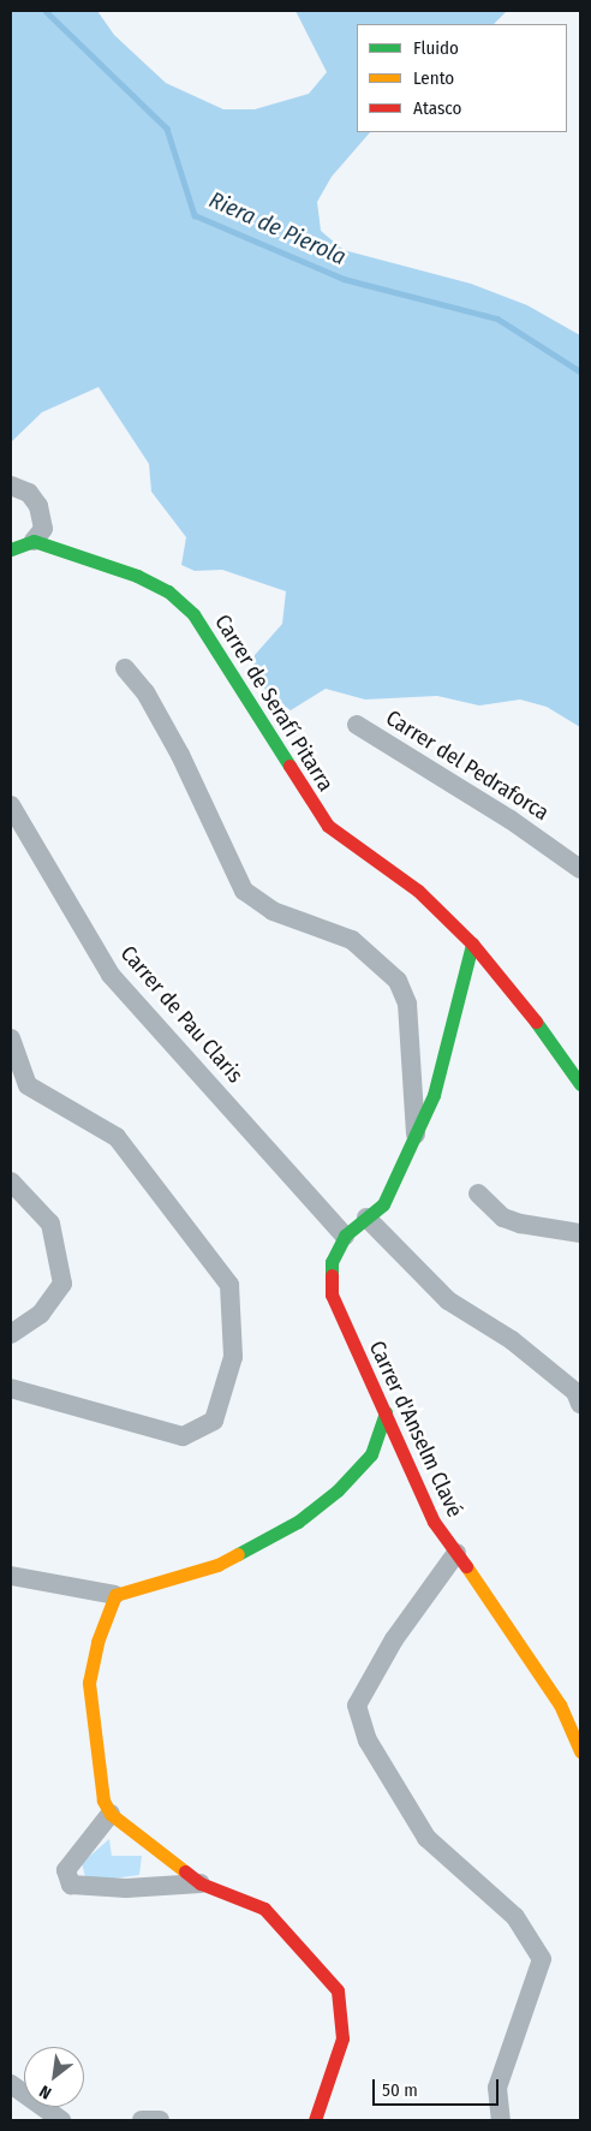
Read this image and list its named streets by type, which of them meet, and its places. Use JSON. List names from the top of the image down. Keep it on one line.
{"streets":{"street":["Carrer de Serafí Pitarra","Carrer del Pedraforca","Carrer de Pau Claris","Carrer d'Anselm Clavé"]},"crossings":[["Carrer de Pau Claris","Carrer d'Anselm Clavé"]],"water":["Riera de Pierola"],"legend":["Fluido","Lento","Atasco"],"scale_bar":"50 m","north":"bottom left"}
